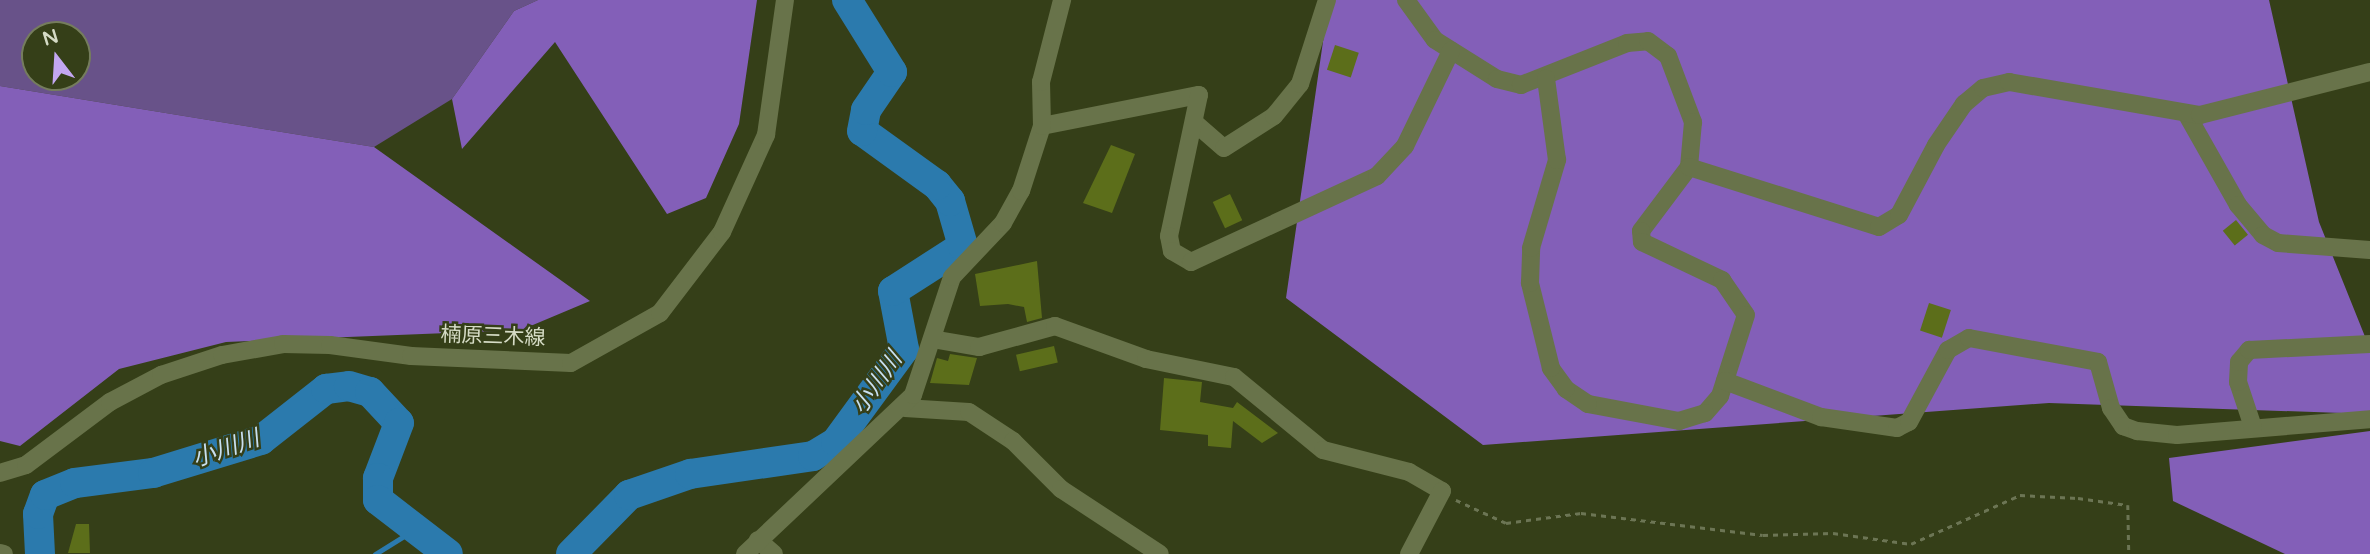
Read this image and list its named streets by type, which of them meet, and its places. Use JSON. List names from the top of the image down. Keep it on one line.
{"streets":{"street":["楠原三木線"]},"water":["小川川"],"north":"top"}
